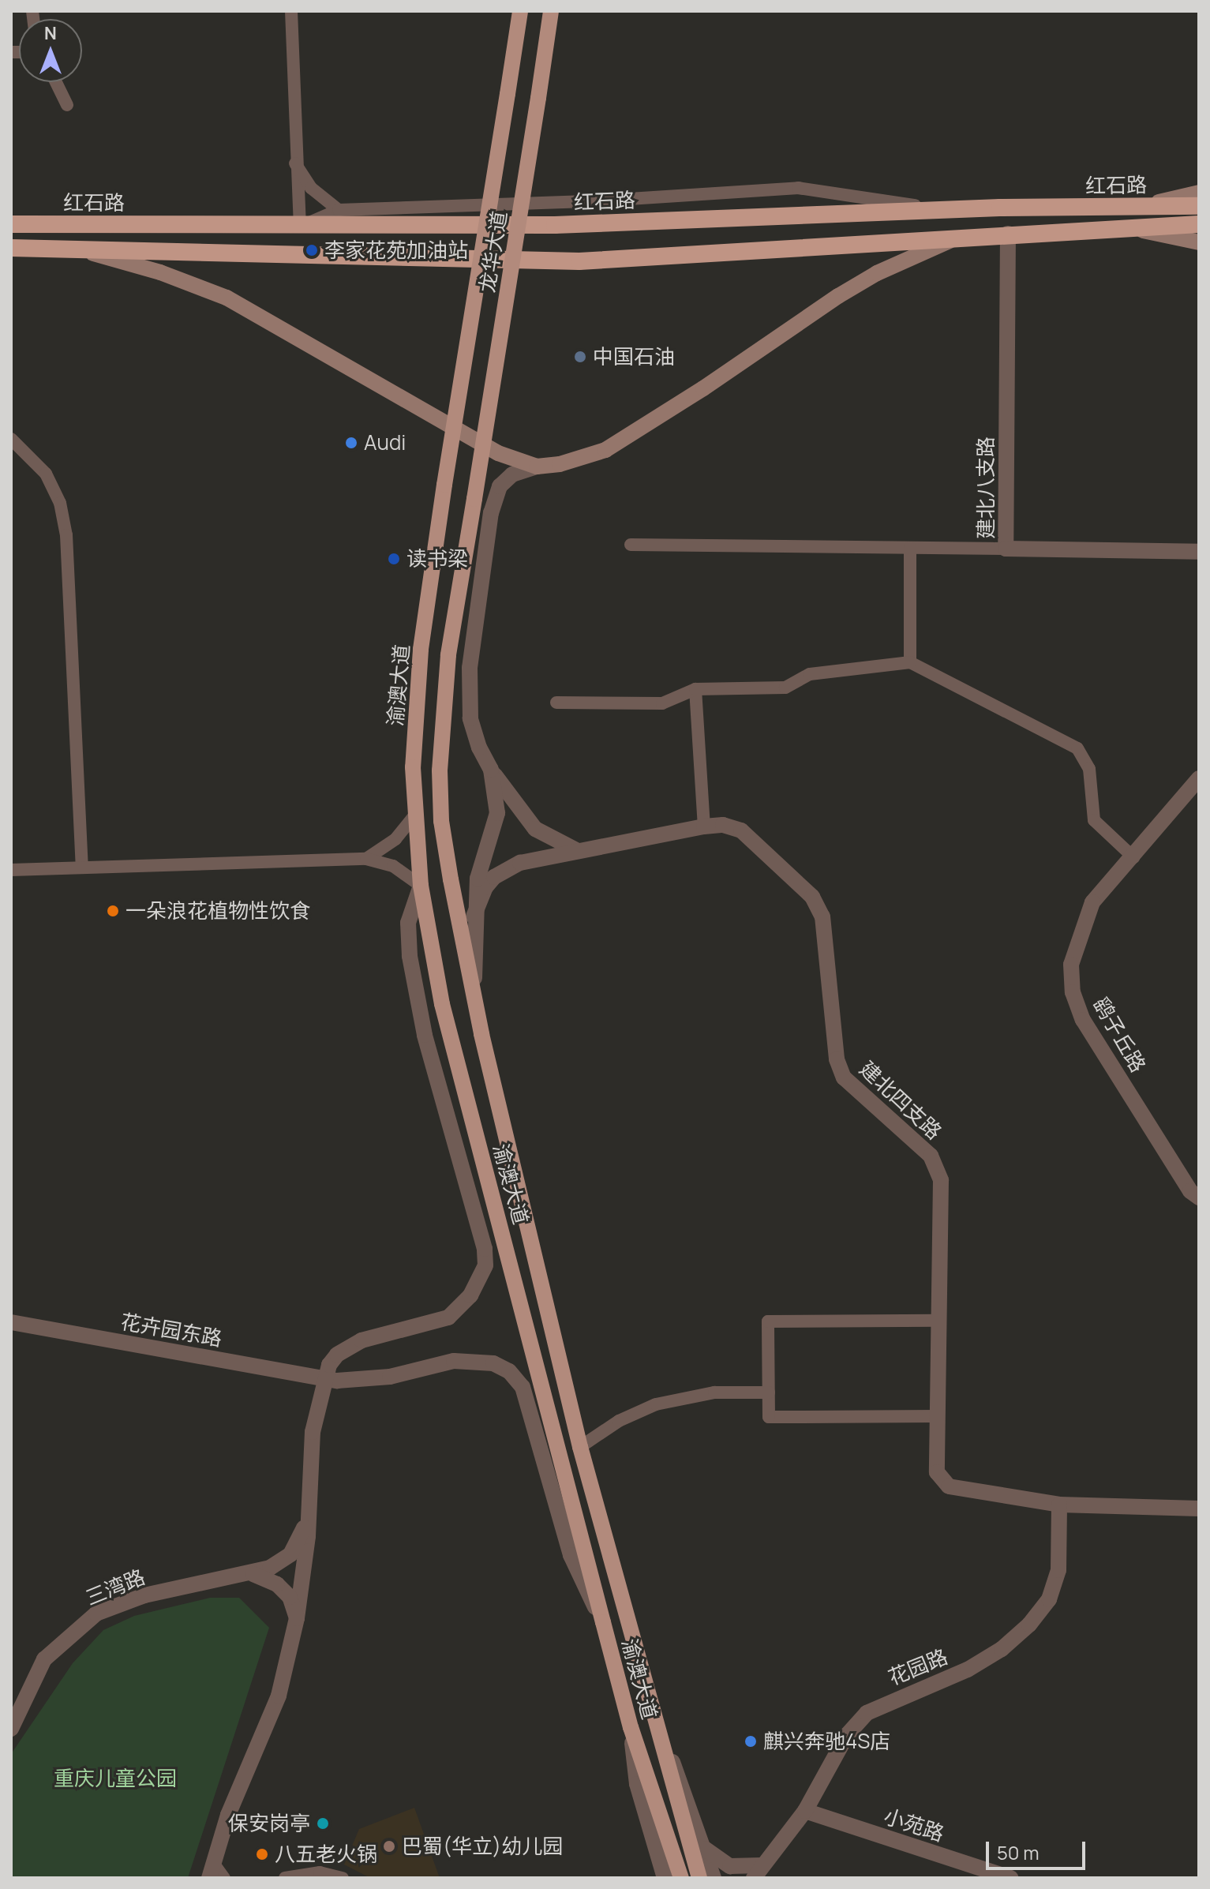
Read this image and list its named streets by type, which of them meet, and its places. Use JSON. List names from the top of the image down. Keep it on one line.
{"streets":{"highway":["红石路"],"main road":["龙华大道","渝澳大道"],"street":["建北八支路","鹞子丘路","建北四支路","花卉园东路","三湾路","花园路","小苑路"]},"crossings":[["红石路","建北八支路"],["龙华大道","渝澳大道"],["渝澳大道","花卉园东路"],["建北四支路","花园路"],["花园路","小苑路"]],"parks":["重庆儿童公园"],"places":["李家花苑加油站","中国石油","Audi","读书梁","一朵浪花植物性饮食","麒兴奔驰4S店","保安岗亭","巴蜀(华立)幼儿园","八五老火锅"],"scale_bar":"50 m","north":"top"}
